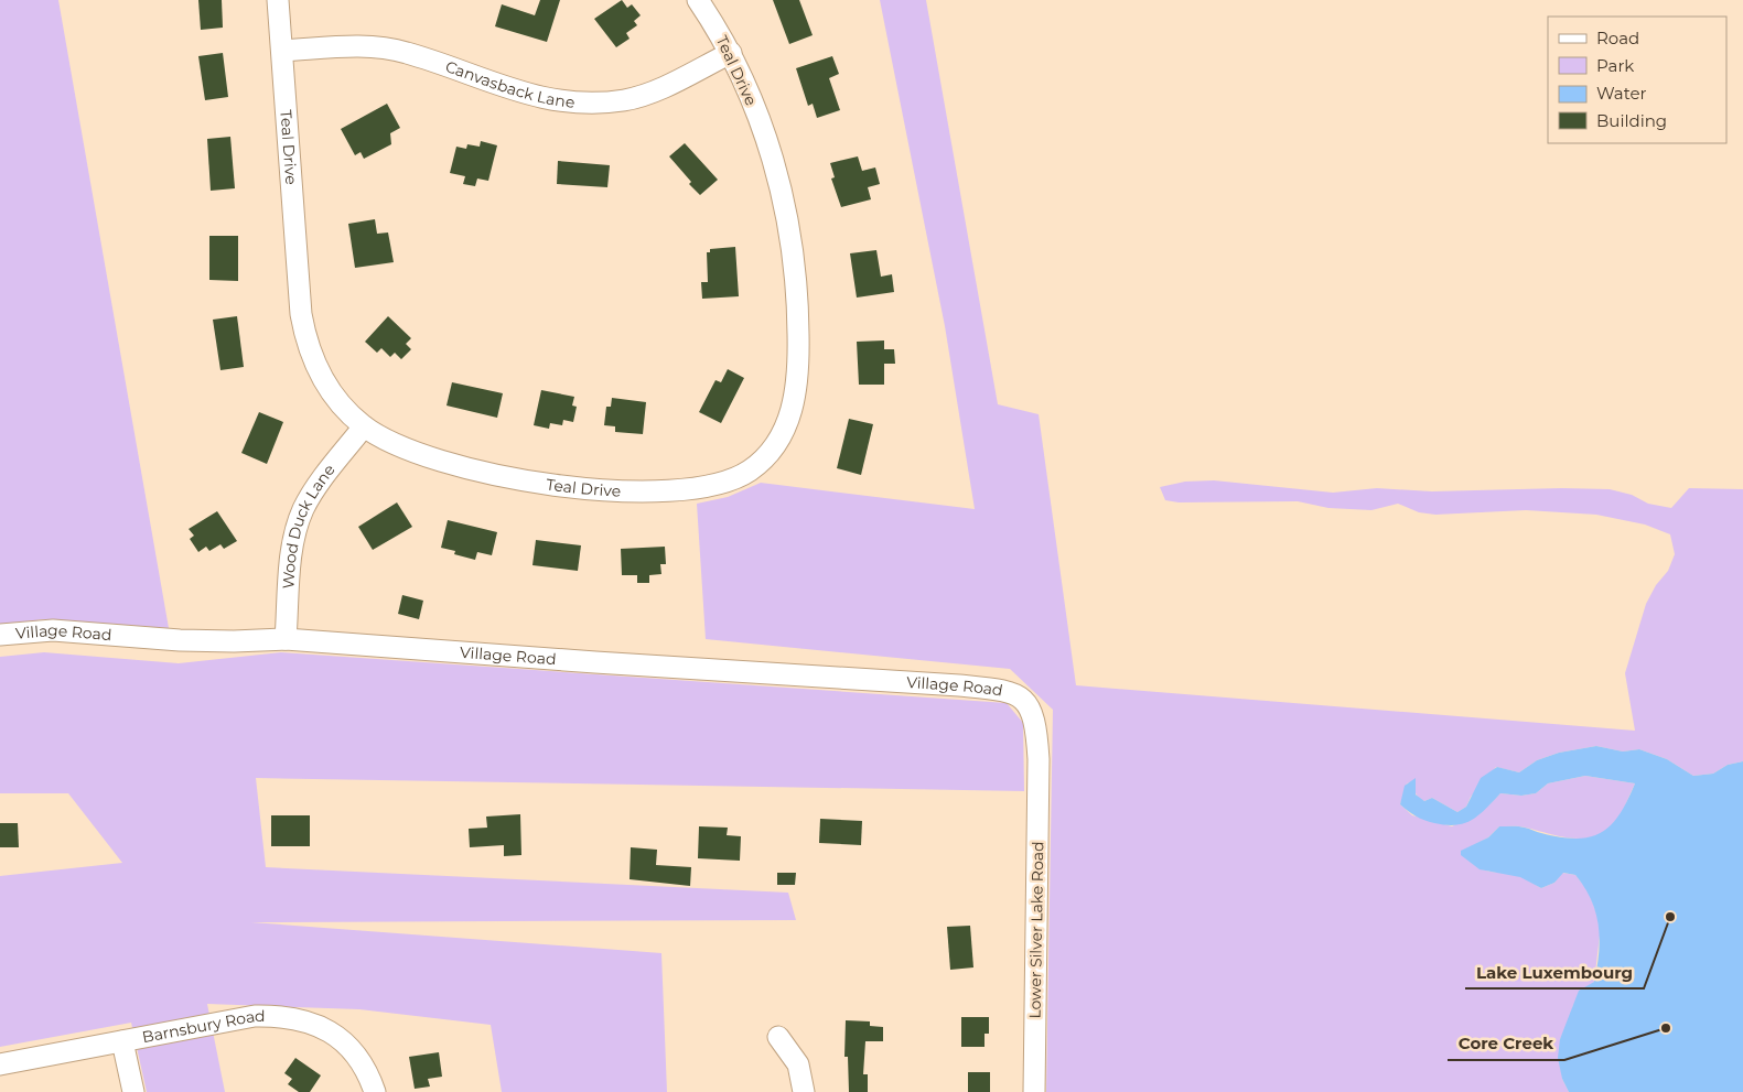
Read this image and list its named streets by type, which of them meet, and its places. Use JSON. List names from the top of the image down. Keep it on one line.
{"streets":{"street":["Teal Drive","Canvasback Lane","Wood Duck Lane","Village Road","Lower Silver Lake Road","Barnsbury Road"]},"crossings":[["Teal Drive","Canvasback Lane"],["Teal Drive","Wood Duck Lane"],["Wood Duck Lane","Village Road"],["Village Road","Lower Silver Lake Road"]],"places":["Lake Luxembourg","Core Creek"],"legend":["Road","Park","Water","Building"]}
